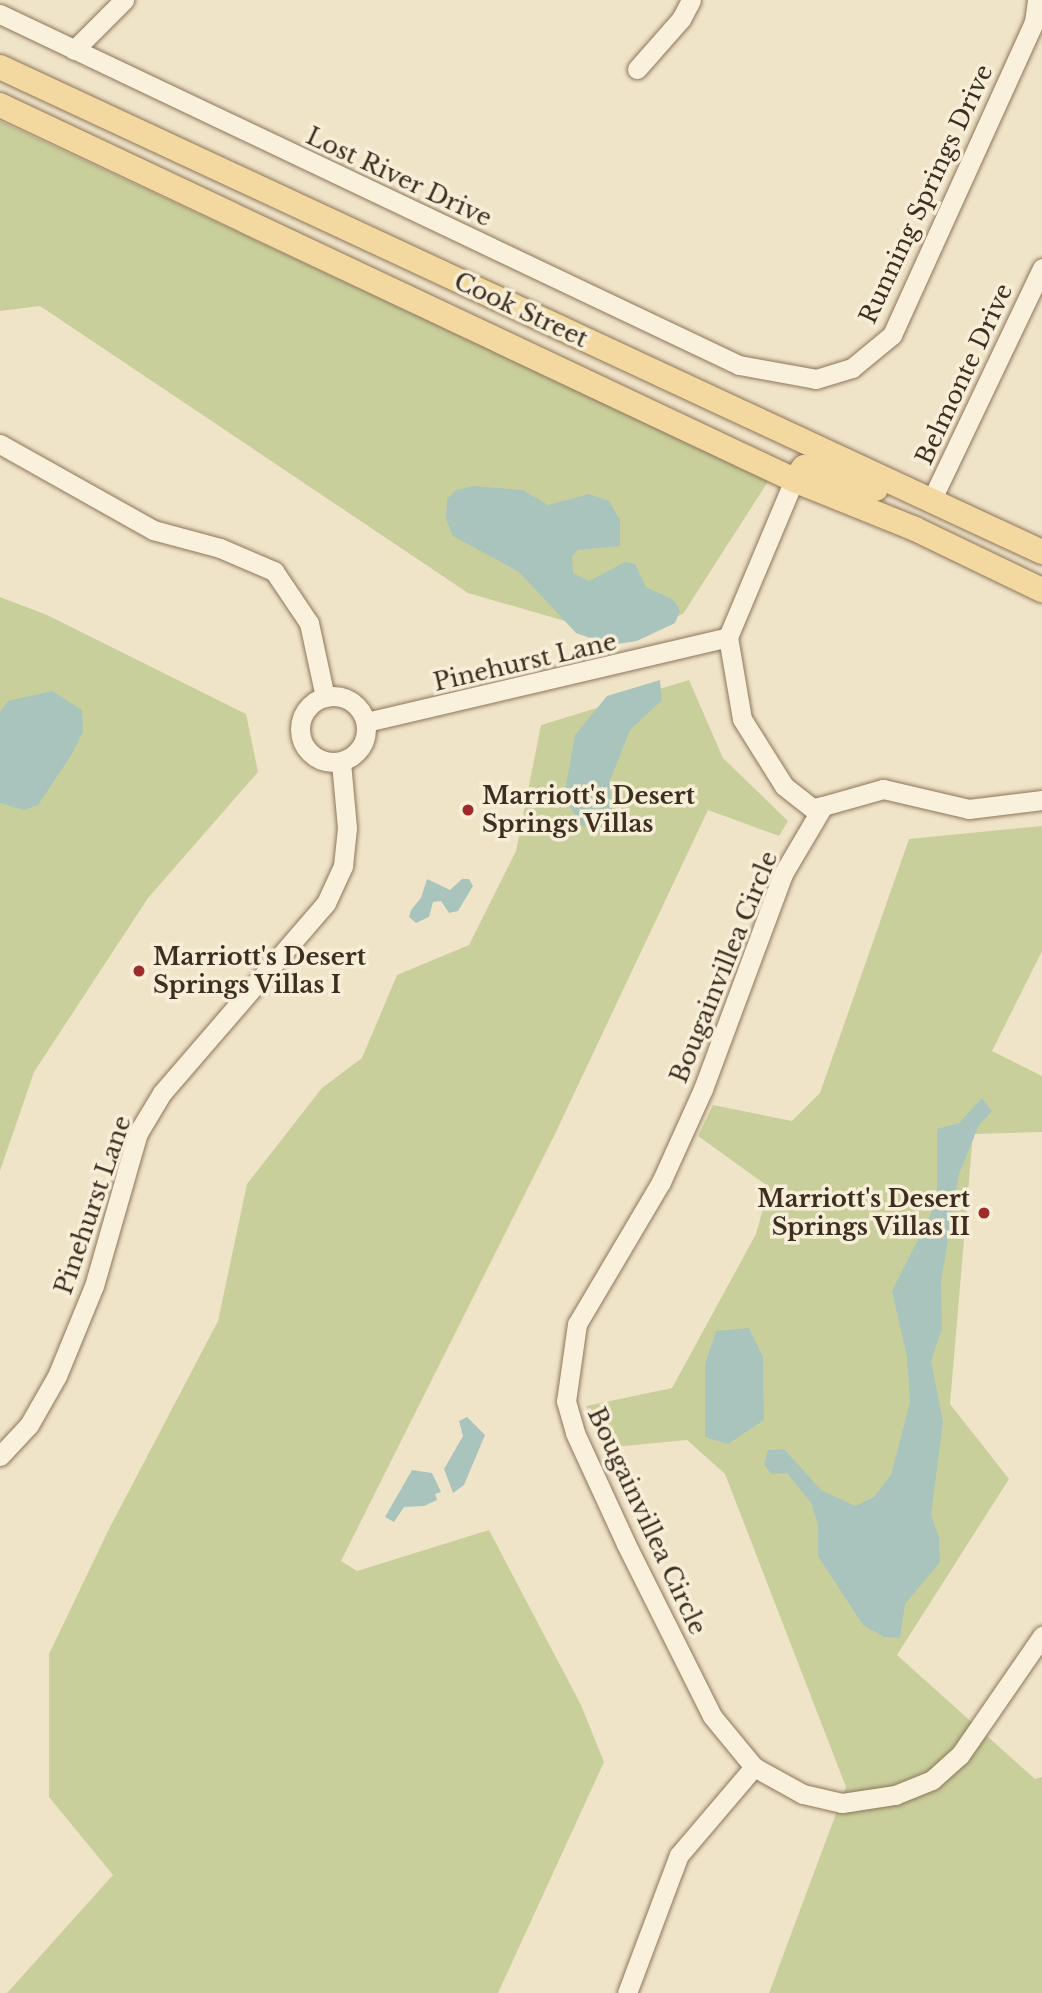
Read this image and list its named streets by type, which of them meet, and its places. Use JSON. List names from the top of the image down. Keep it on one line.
{"streets":{"main road":["Cook Street"],"street":["Lost River Drive","Running Springs Drive","Belmonte Drive","Pinehurst Lane","Bougainvillea Circle"]},"crossings":[["Lost River Drive","Running Springs Drive"],["Cook Street","Belmonte Drive"]],"places":["Marriott's Desert Springs Villas","Marriott's Desert Springs Villas I","Marriott's Desert Springs Villas II"]}
